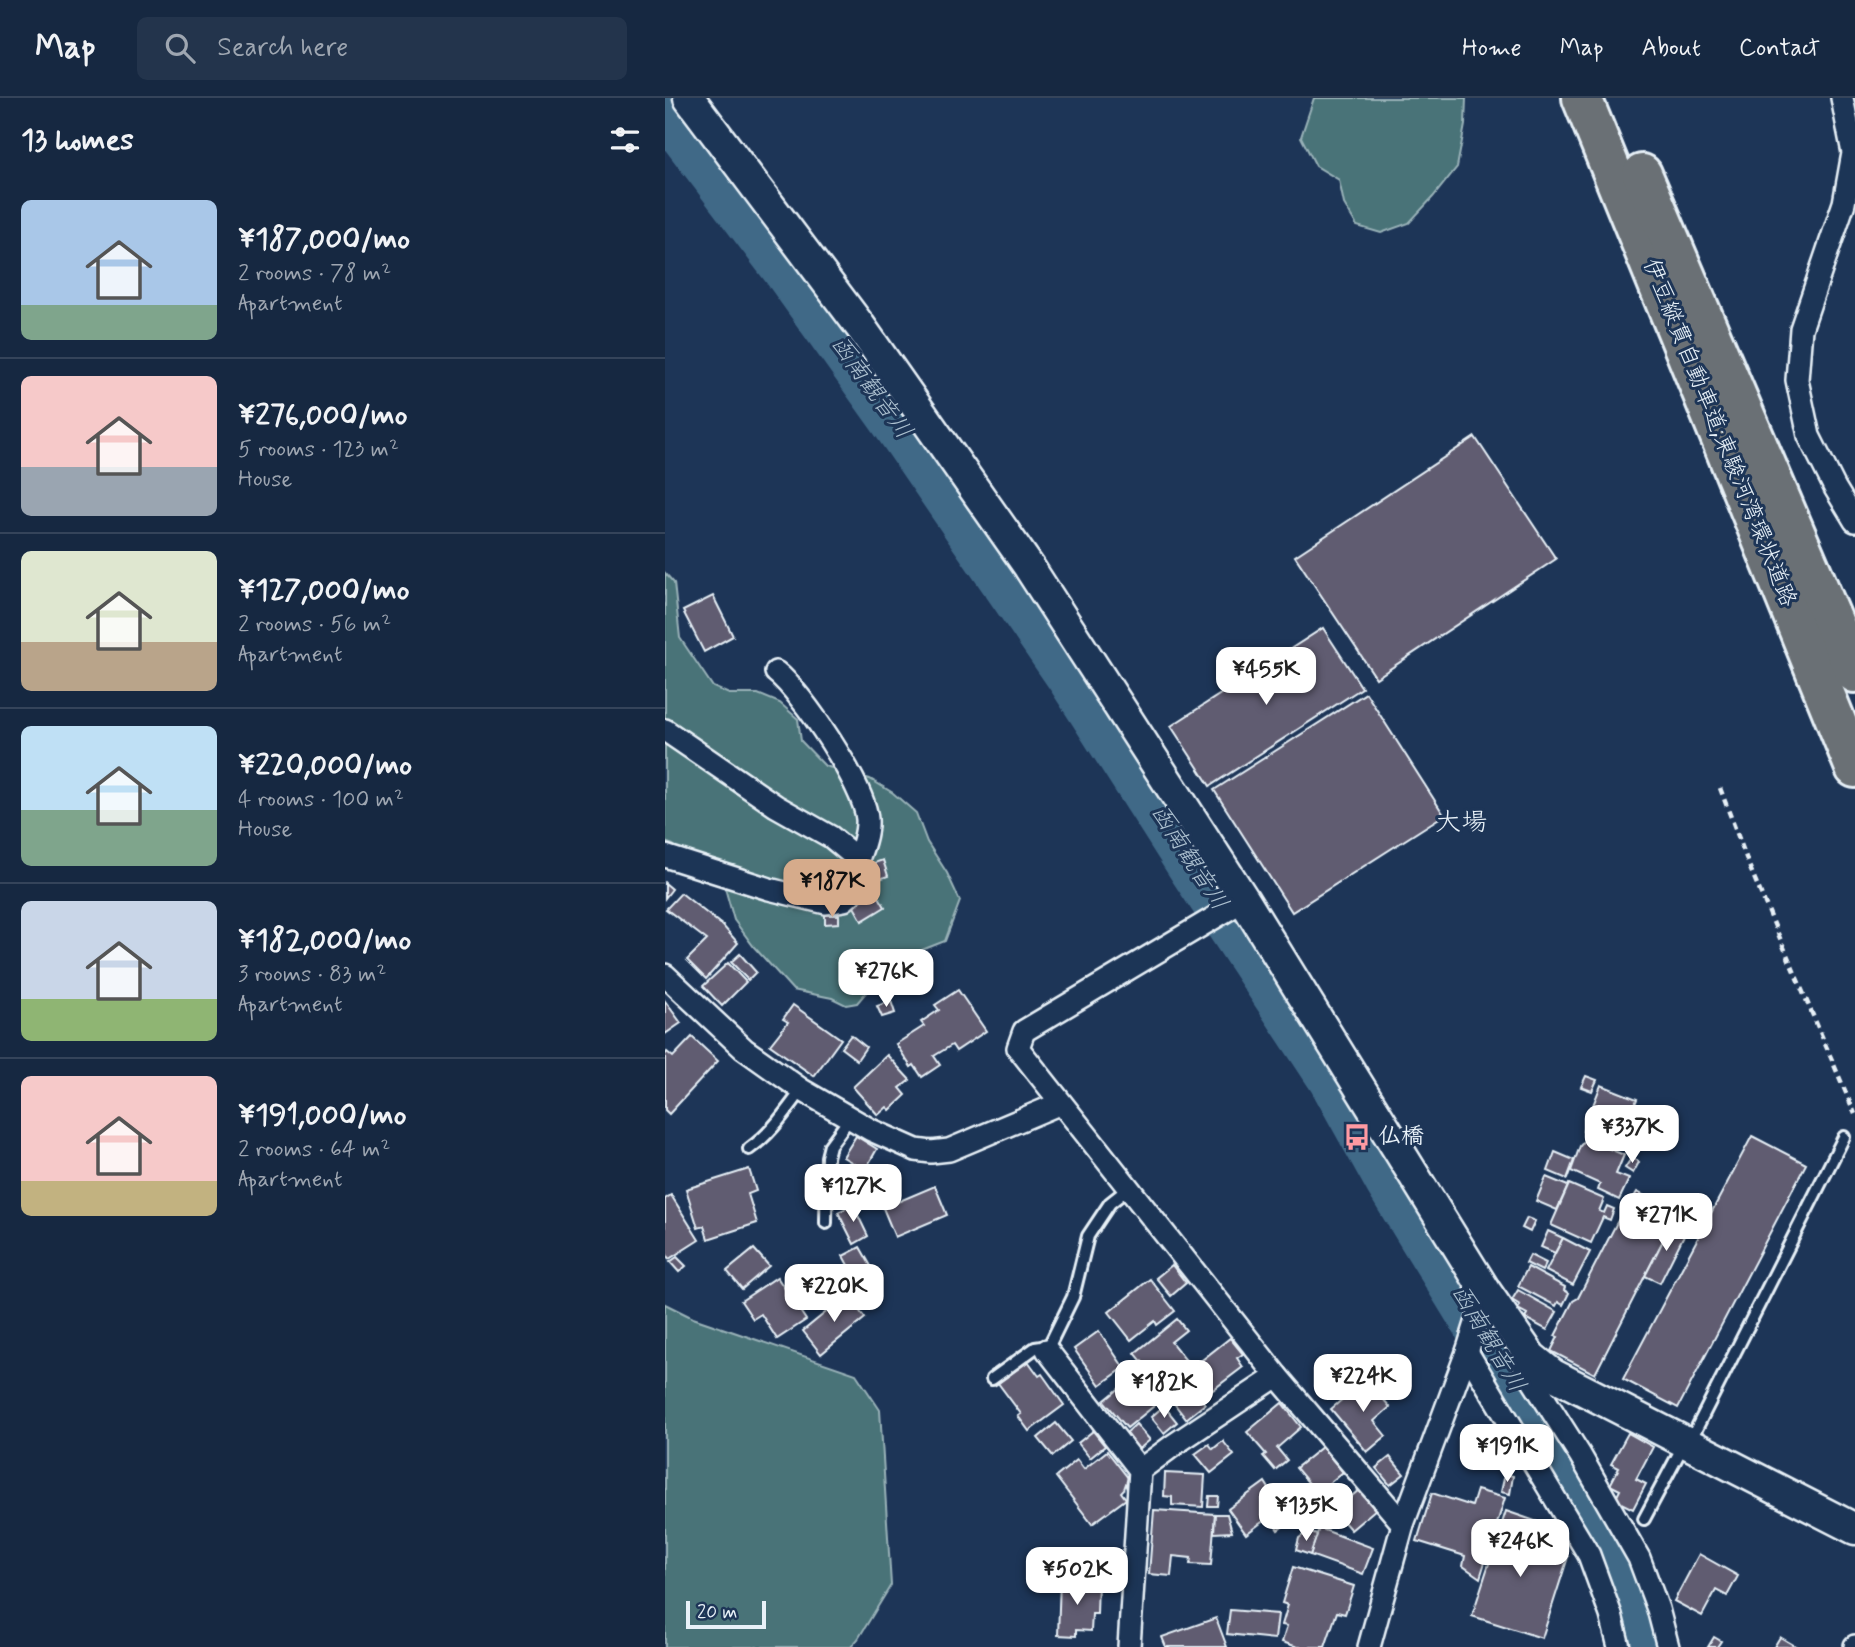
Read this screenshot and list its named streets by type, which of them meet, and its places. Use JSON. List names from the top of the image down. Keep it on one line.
{"streets":{"highway":["伊豆縦貫自動車道;東駿河湾環状道路"]},"districts":["大場"],"water":["函南観音川"],"places":{"bus stop":["仏橋"]},"scale_bar":"20 m","page":{"header":"Map","search":"Search here","nav":["Home","Map","About","Contact"],"heading":"13 homes","list":[{"name":"¥187,000/mo","note":"2 rooms · 78 m² · Apartment"},{"name":"¥276,000/mo","note":"5 rooms · 123 m² · House"},{"name":"¥127,000/mo","note":"2 rooms · 56 m² · Apartment"},{"name":"¥220,000/mo","note":"4 rooms · 100 m² · House"},{"name":"¥182,000/mo","note":"3 rooms · 83 m² · Apartment"},{"name":"¥191,000/mo","note":"2 rooms · 64 m² · Apartment"}],"price":["¥455K","¥187K","¥276K","¥337K","¥127K","¥271K","¥220K","¥224K","¥182K","¥191K","¥135K","¥246K","¥502K"],"scale":"20 m"}}
